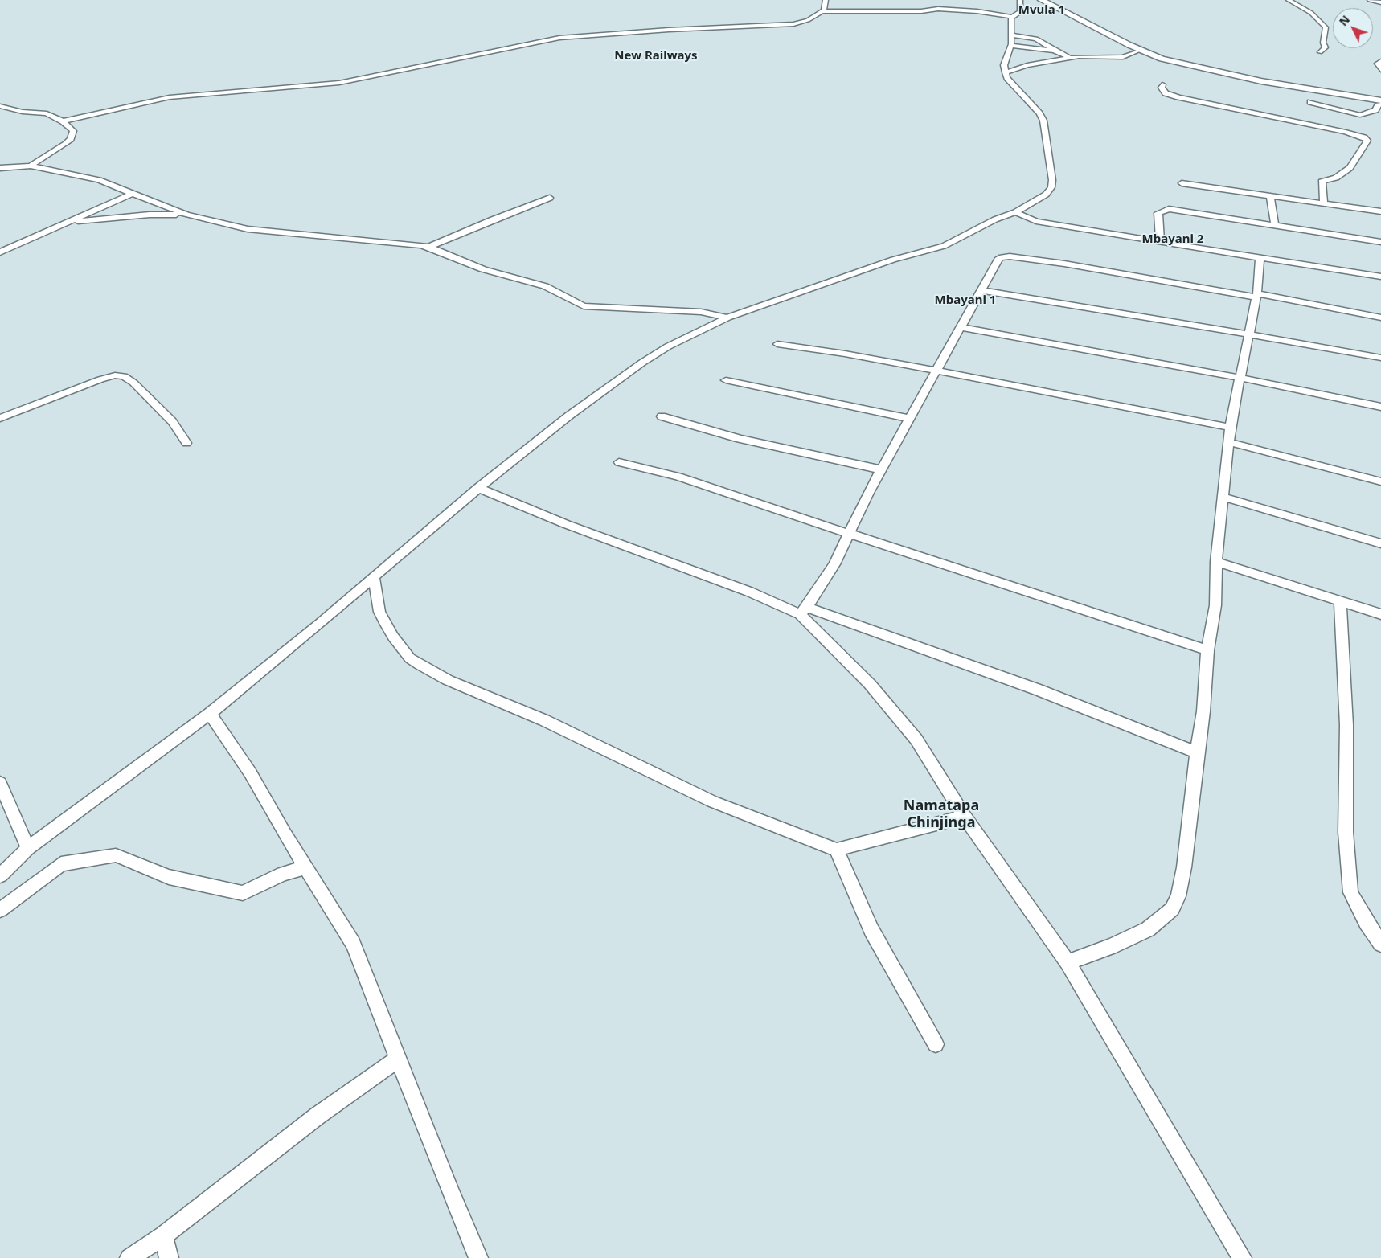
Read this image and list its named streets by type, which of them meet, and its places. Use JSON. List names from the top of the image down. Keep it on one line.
{"districts":["Mvula 1","New Railways","Mbayani 2","Mbayani 1","Namatapa Chinjinga"],"north":"top left"}
